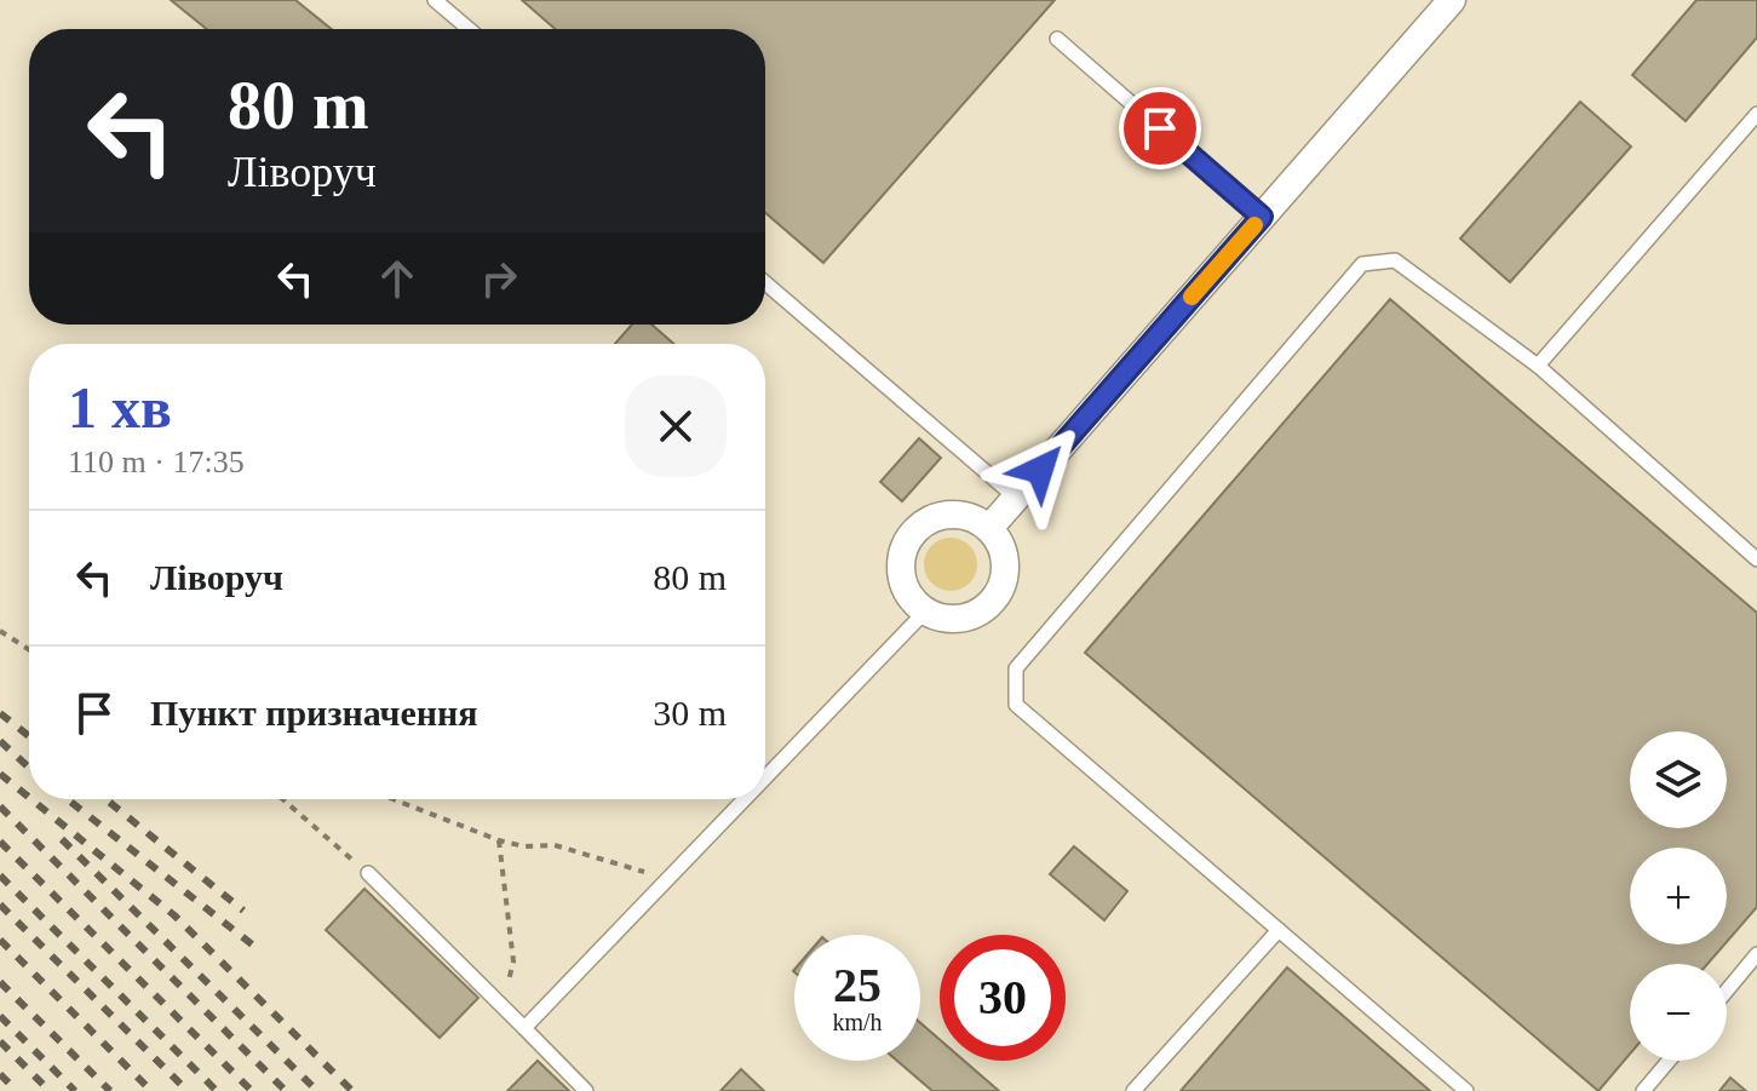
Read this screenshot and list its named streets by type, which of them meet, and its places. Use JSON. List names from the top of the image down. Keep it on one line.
{"page":{"turn":["80 m","Ліворуч"],"heading":["1 хв","110 m · 17:35"],"list":[{"name":"Ліворуч","value":"80 m"},{"name":"Пункт призначення","value":"30 m"}],"map_buttons":["+","−"],"speed":"25 km/h","limit":"30"}}
